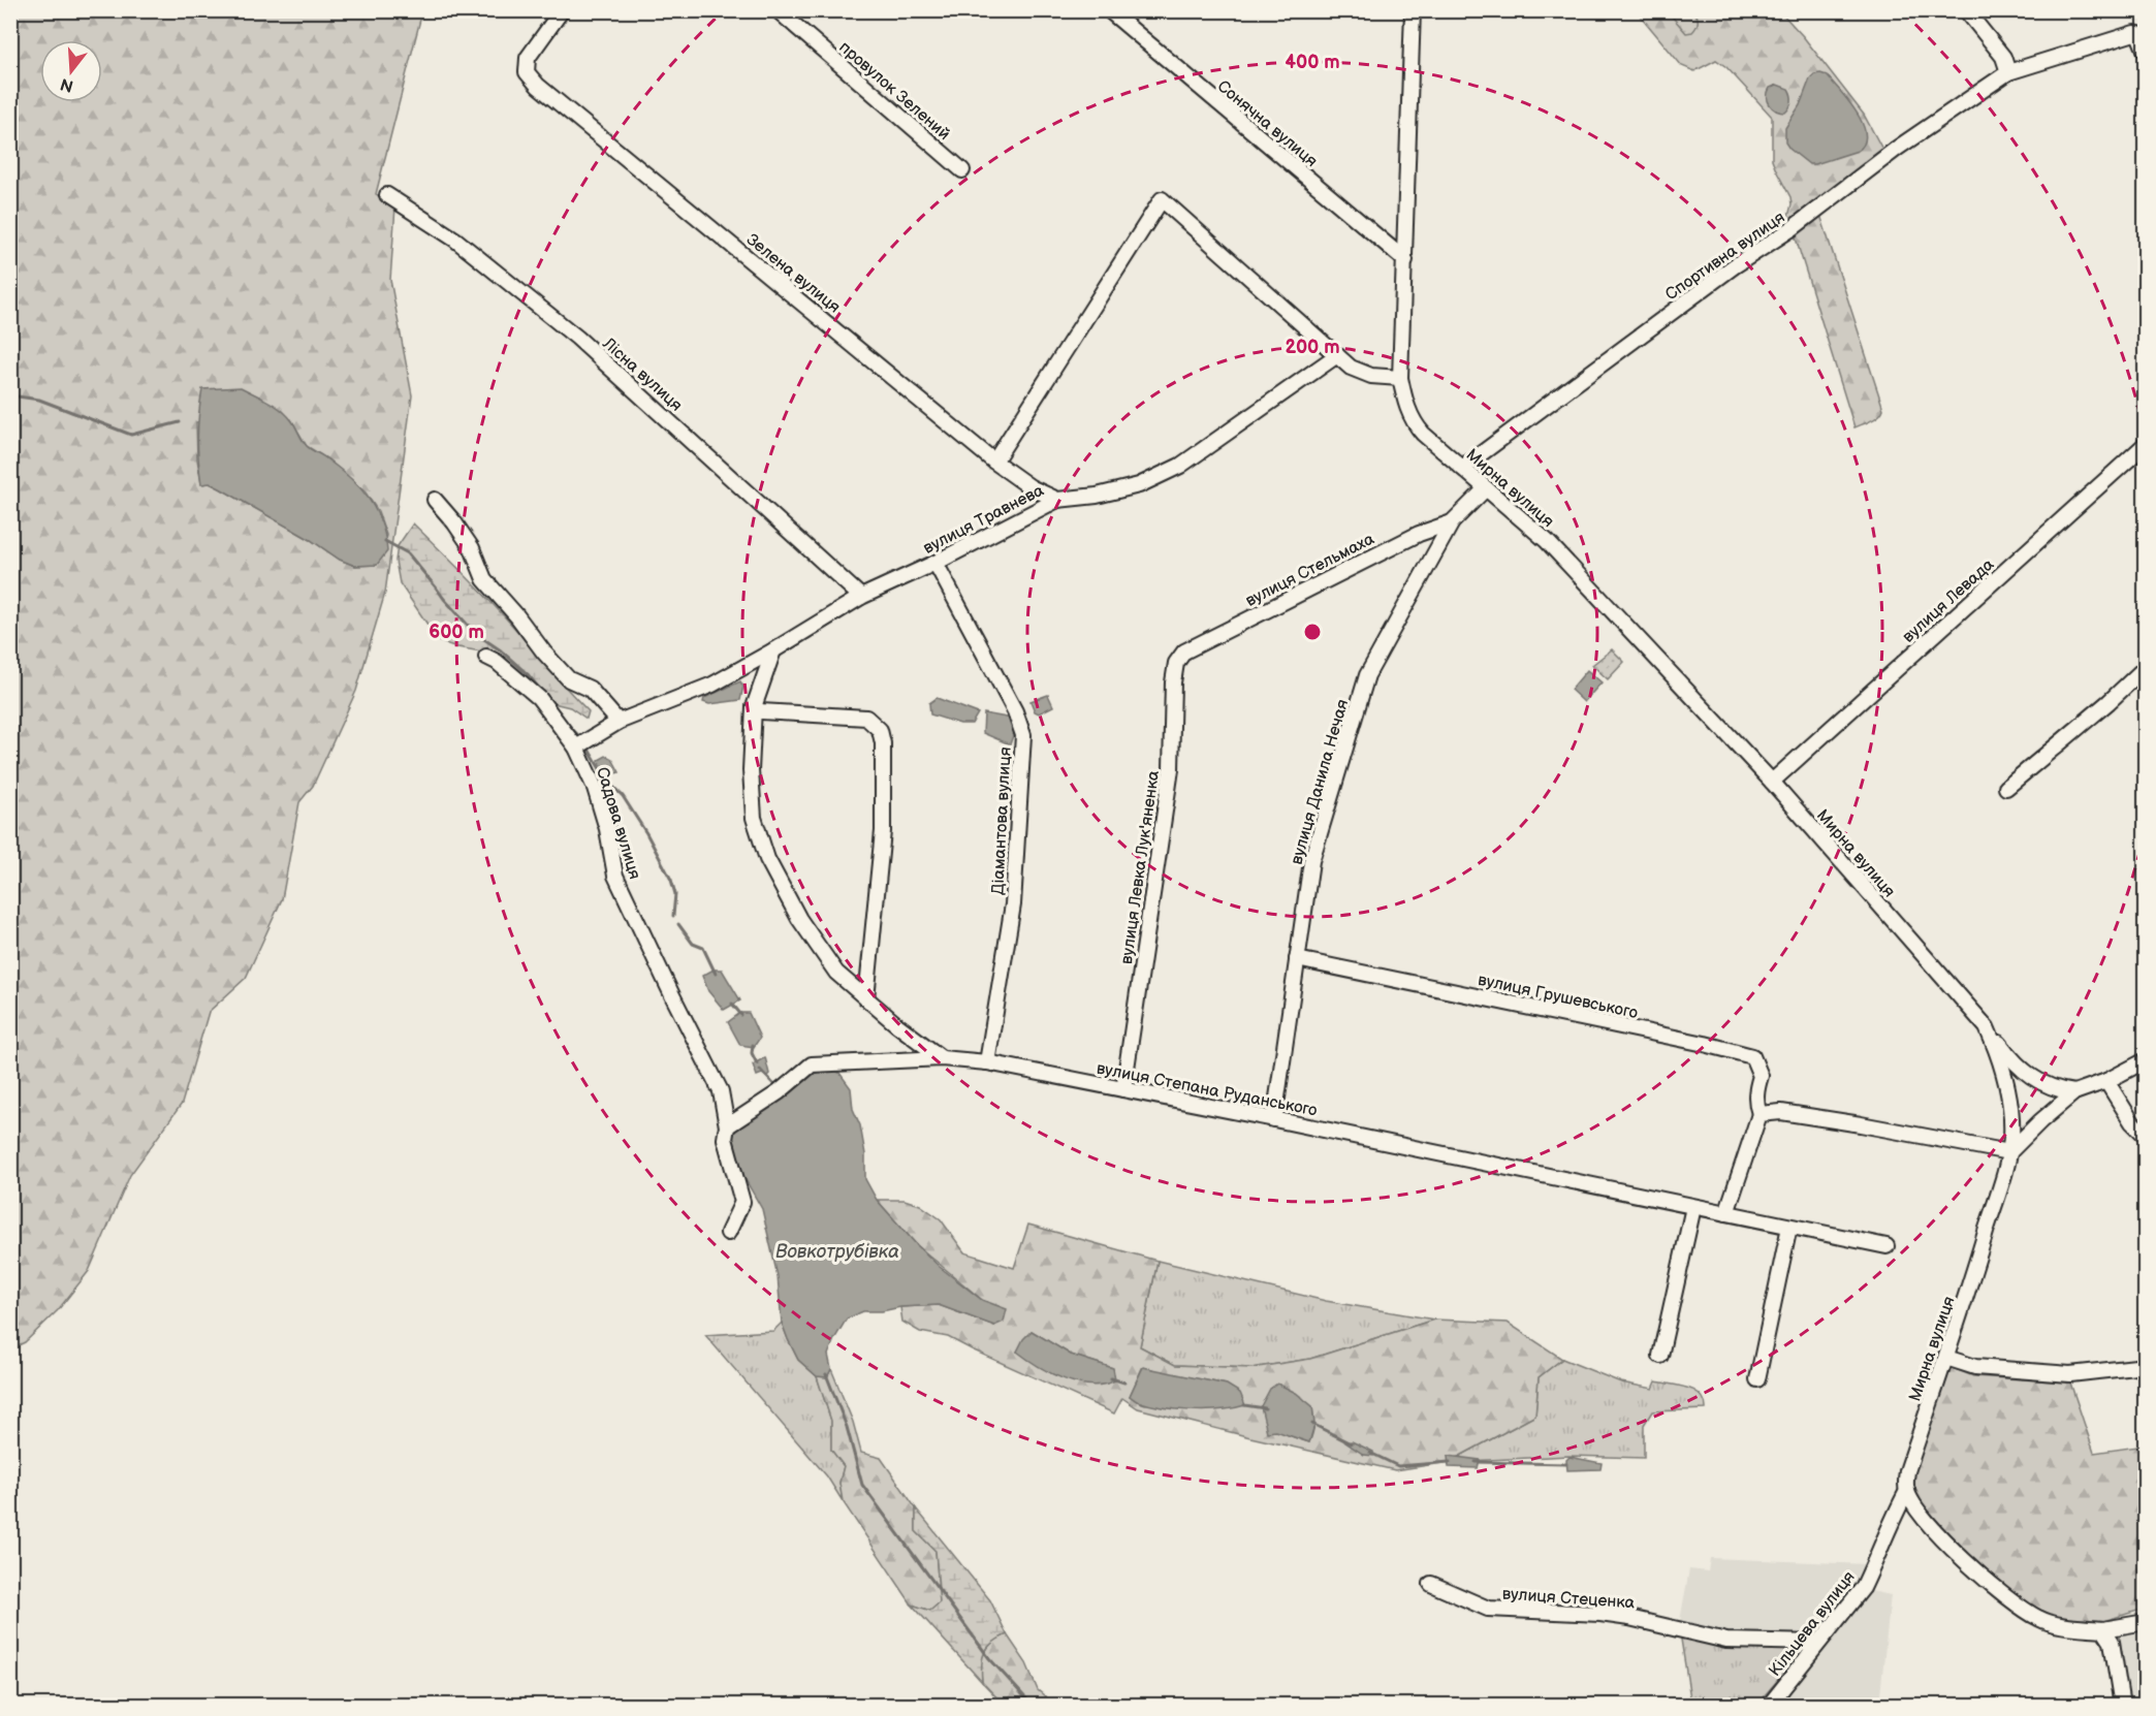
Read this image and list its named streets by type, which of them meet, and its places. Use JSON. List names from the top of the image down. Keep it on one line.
{"streets":{"street":["провулок Зелений","Сонячна вулиця","Спортивна вулиця","Зелена вулиця","Лісна вулиця","Мирна вулиця","вулиця Травнева","вулиця Стельмаха","вулиця Левада","вулиця Данила Нечая","Діамантова вулиця","Садова вулиця","вулиця Левка Лук'яненка","вулиця Грушевського","вулиця Степана Руданського","вулиця Стеценка","Кільцева вулиця"]},"crossings":[["Сонячна вулиця","Мирна вулиця"],["Спортивна вулиця","Мирна вулиця"],["Зелена вулиця","вулиця Травнева"],["Лісна вулиця","вулиця Травнева"],["Мирна вулиця","вулиця Левада"],["Мирна вулиця","вулиця Данила Нечая"],["Мирна вулиця","Кільцева вулиця"],["вулиця Травнева","Діамантова вулиця"],["вулиця Травнева","Садова вулиця"],["вулиця Стельмаха","вулиця Данила Нечая"],["вулиця Стельмаха","вулиця Левка Лук'яненка"],["вулиця Данила Нечая","вулиця Грушевського"],["вулиця Данила Нечая","вулиця Степана Руданського"],["Діамантова вулиця","вулиця Степана Руданського"],["Садова вулиця","вулиця Степана Руданського"],["вулиця Левка Лук'яненка","вулиця Степана Руданського"],["вулиця Грушевського","вулиця Степана Руданського"],["вулиця Стеценка","Кільцева вулиця"]],"water":["Вовкотрубівка"],"north":"bottom","rings":["400 m","200 m","600 m"]}
